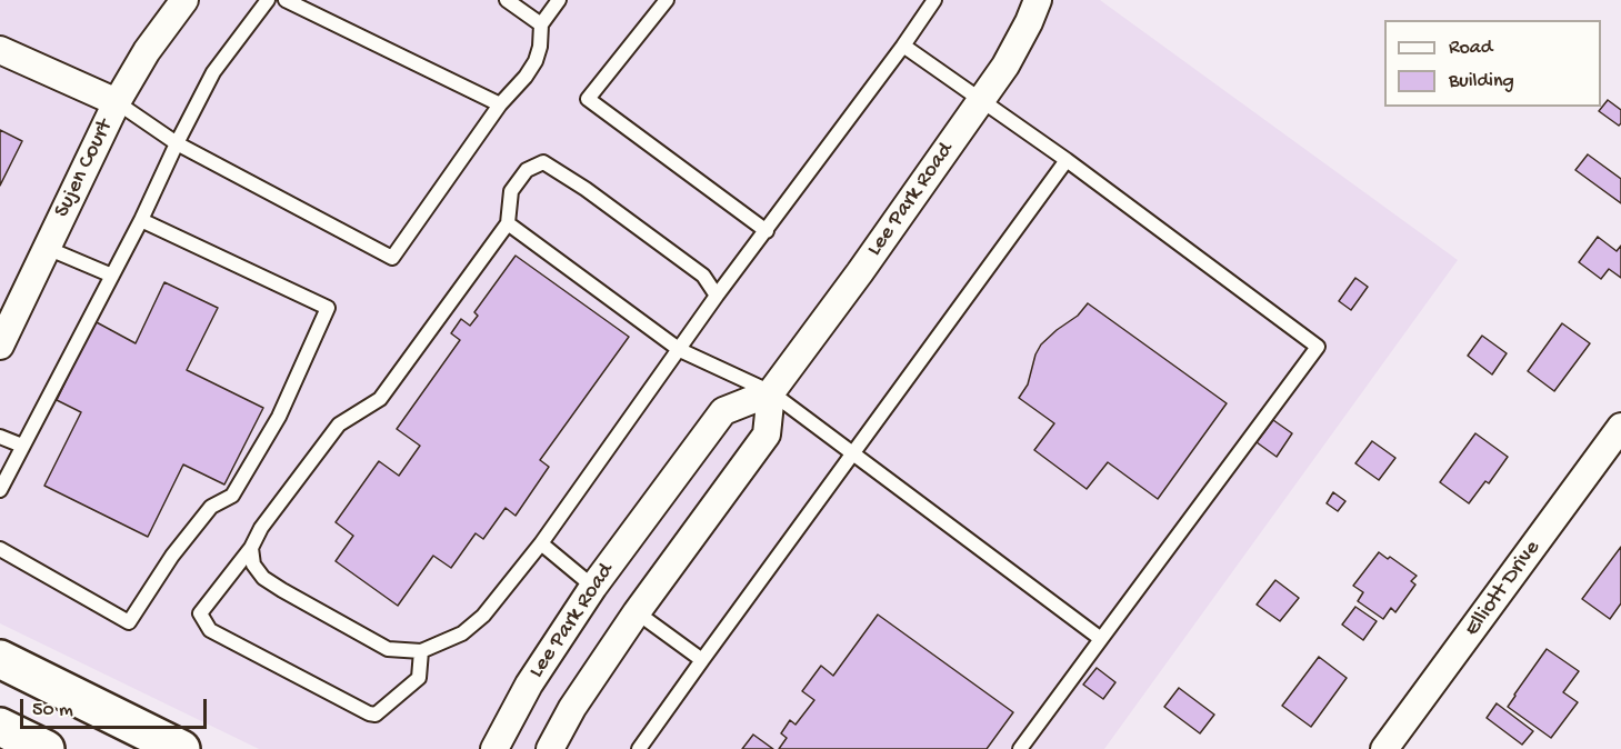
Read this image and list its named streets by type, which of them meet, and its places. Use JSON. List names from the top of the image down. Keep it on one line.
{"streets":{"street":["Sujen Court","Lee Park Road","Elliott Drive"]},"legend":["Road","Building"],"scale_bar":"50 m"}
